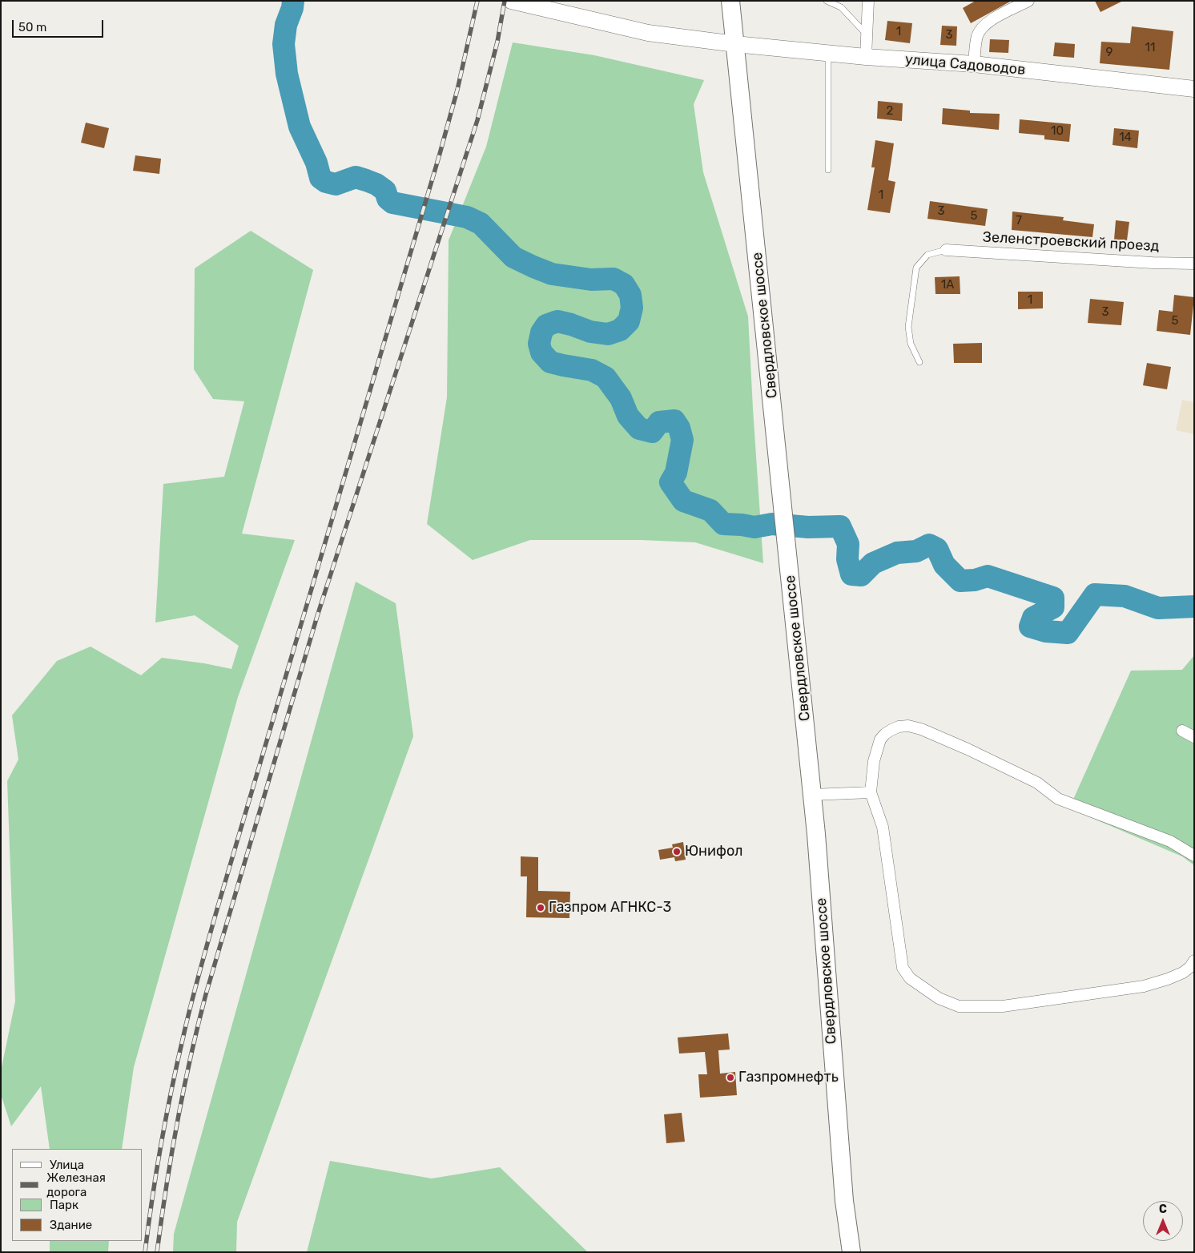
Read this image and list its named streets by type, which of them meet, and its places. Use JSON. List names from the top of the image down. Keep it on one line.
{"streets":{"main road":["улица Садоводов","Свердловское шоссе"],"street":["Зеленстроевский проезд"]},"crossings":[["улица Садоводов","Свердловское шоссе"]],"places":["Юнифол","Газпром АГНКС-3","Газпромнефть"],"house_numbers":["1","3","11","9","2","10","14","1","3","5","7","1А","1","3","5"],"legend":["Улица","Железная дорога","Парк","Здание"],"scale_bar":"50 m","north":"top"}
